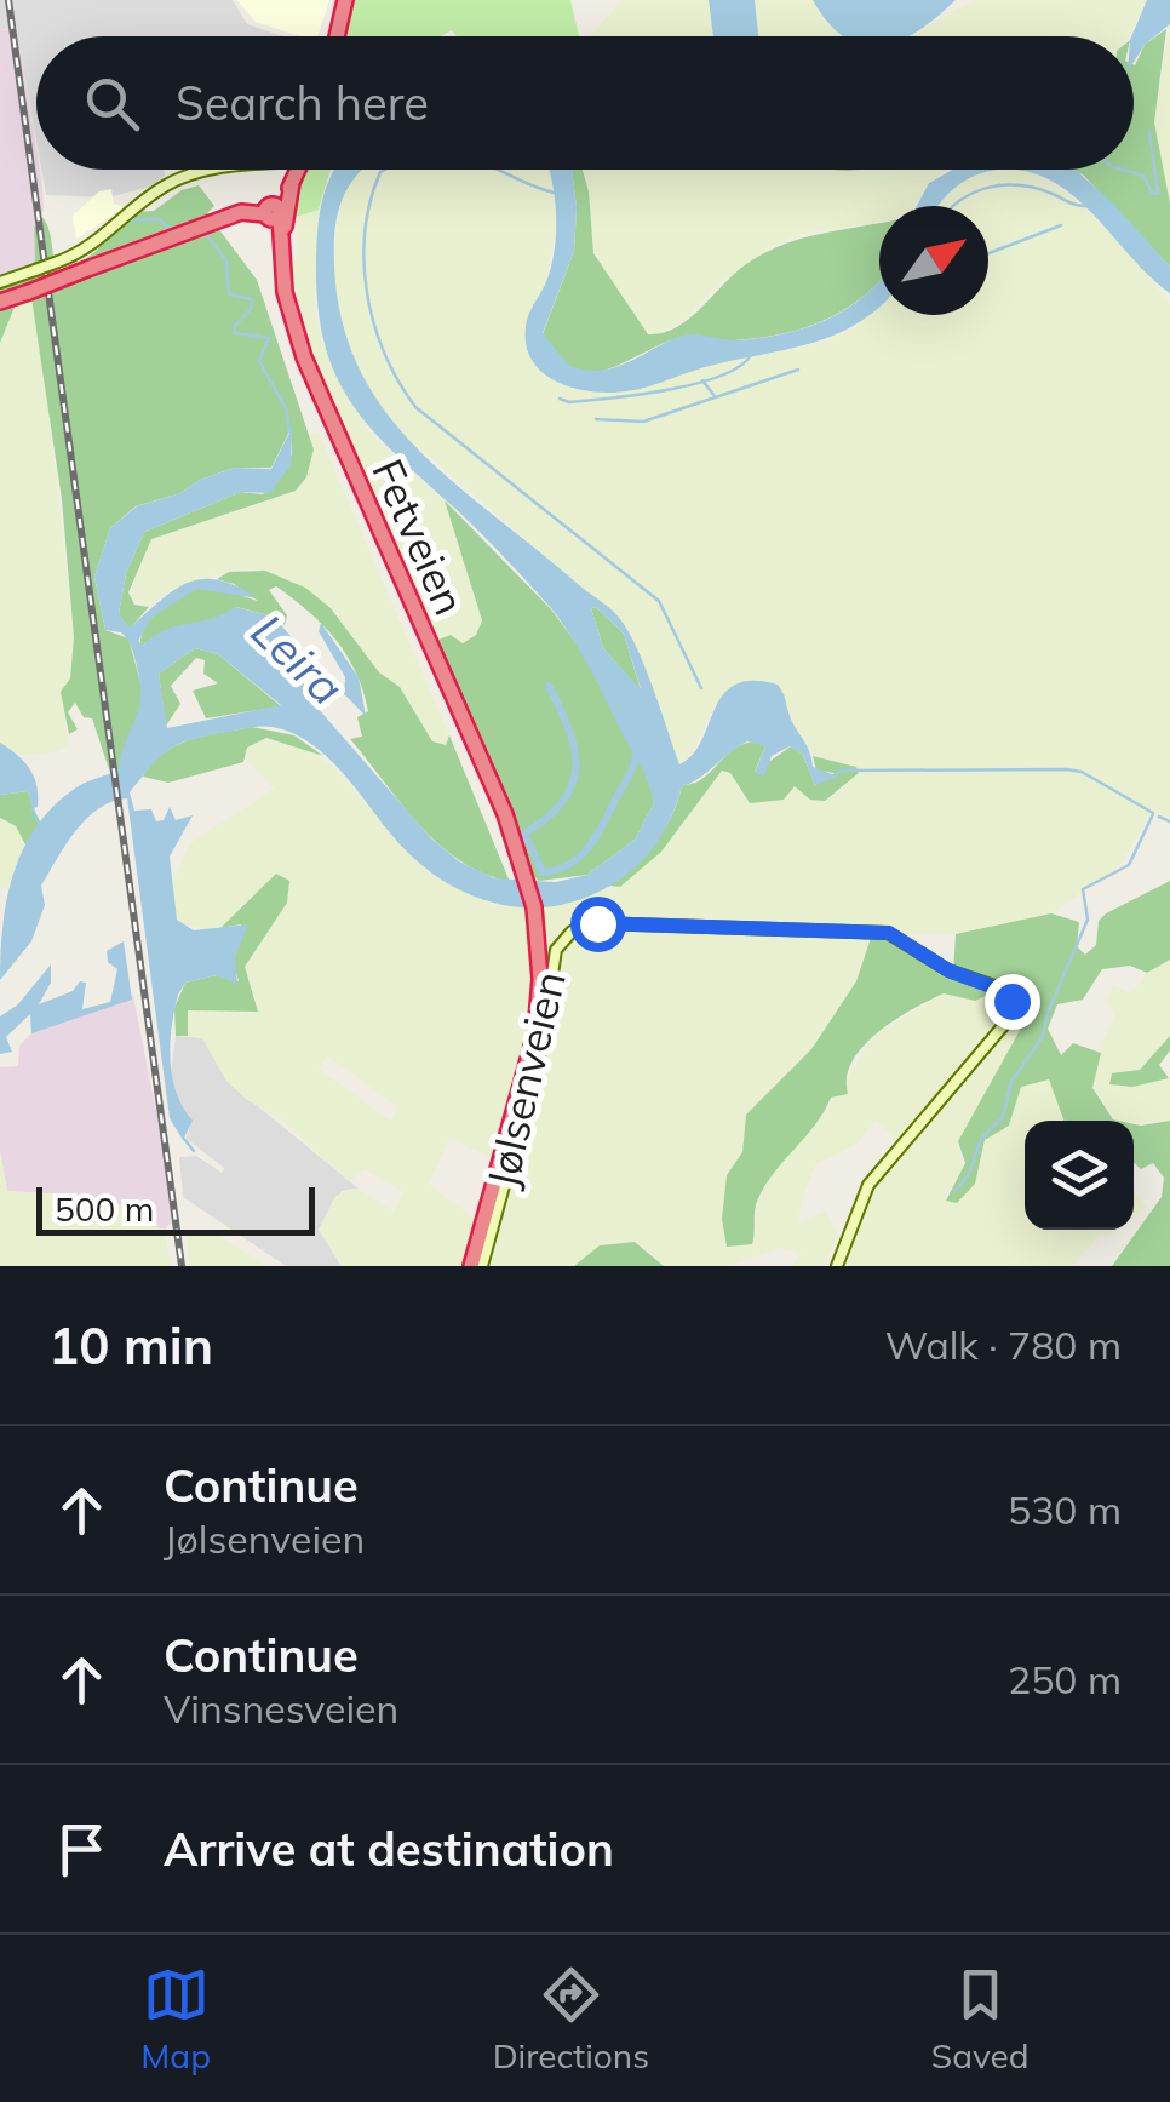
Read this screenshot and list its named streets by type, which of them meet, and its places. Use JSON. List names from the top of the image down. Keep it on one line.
{"streets":{"highway":["Fetveien"],"main road":["Jølsenveien"]},"water":["Leira"],"scale_bar":"500 m","north":"top right","page":{"search":"Search here","scale":"500 m","heading":["10 min","Walk · 780 m"],"list":[["Continue","Jølsenveien","530 m"],["Continue","Vinsnesveien","250 m"],"Arrive at destination"],"nav":["Map","Directions","Saved"]}}
